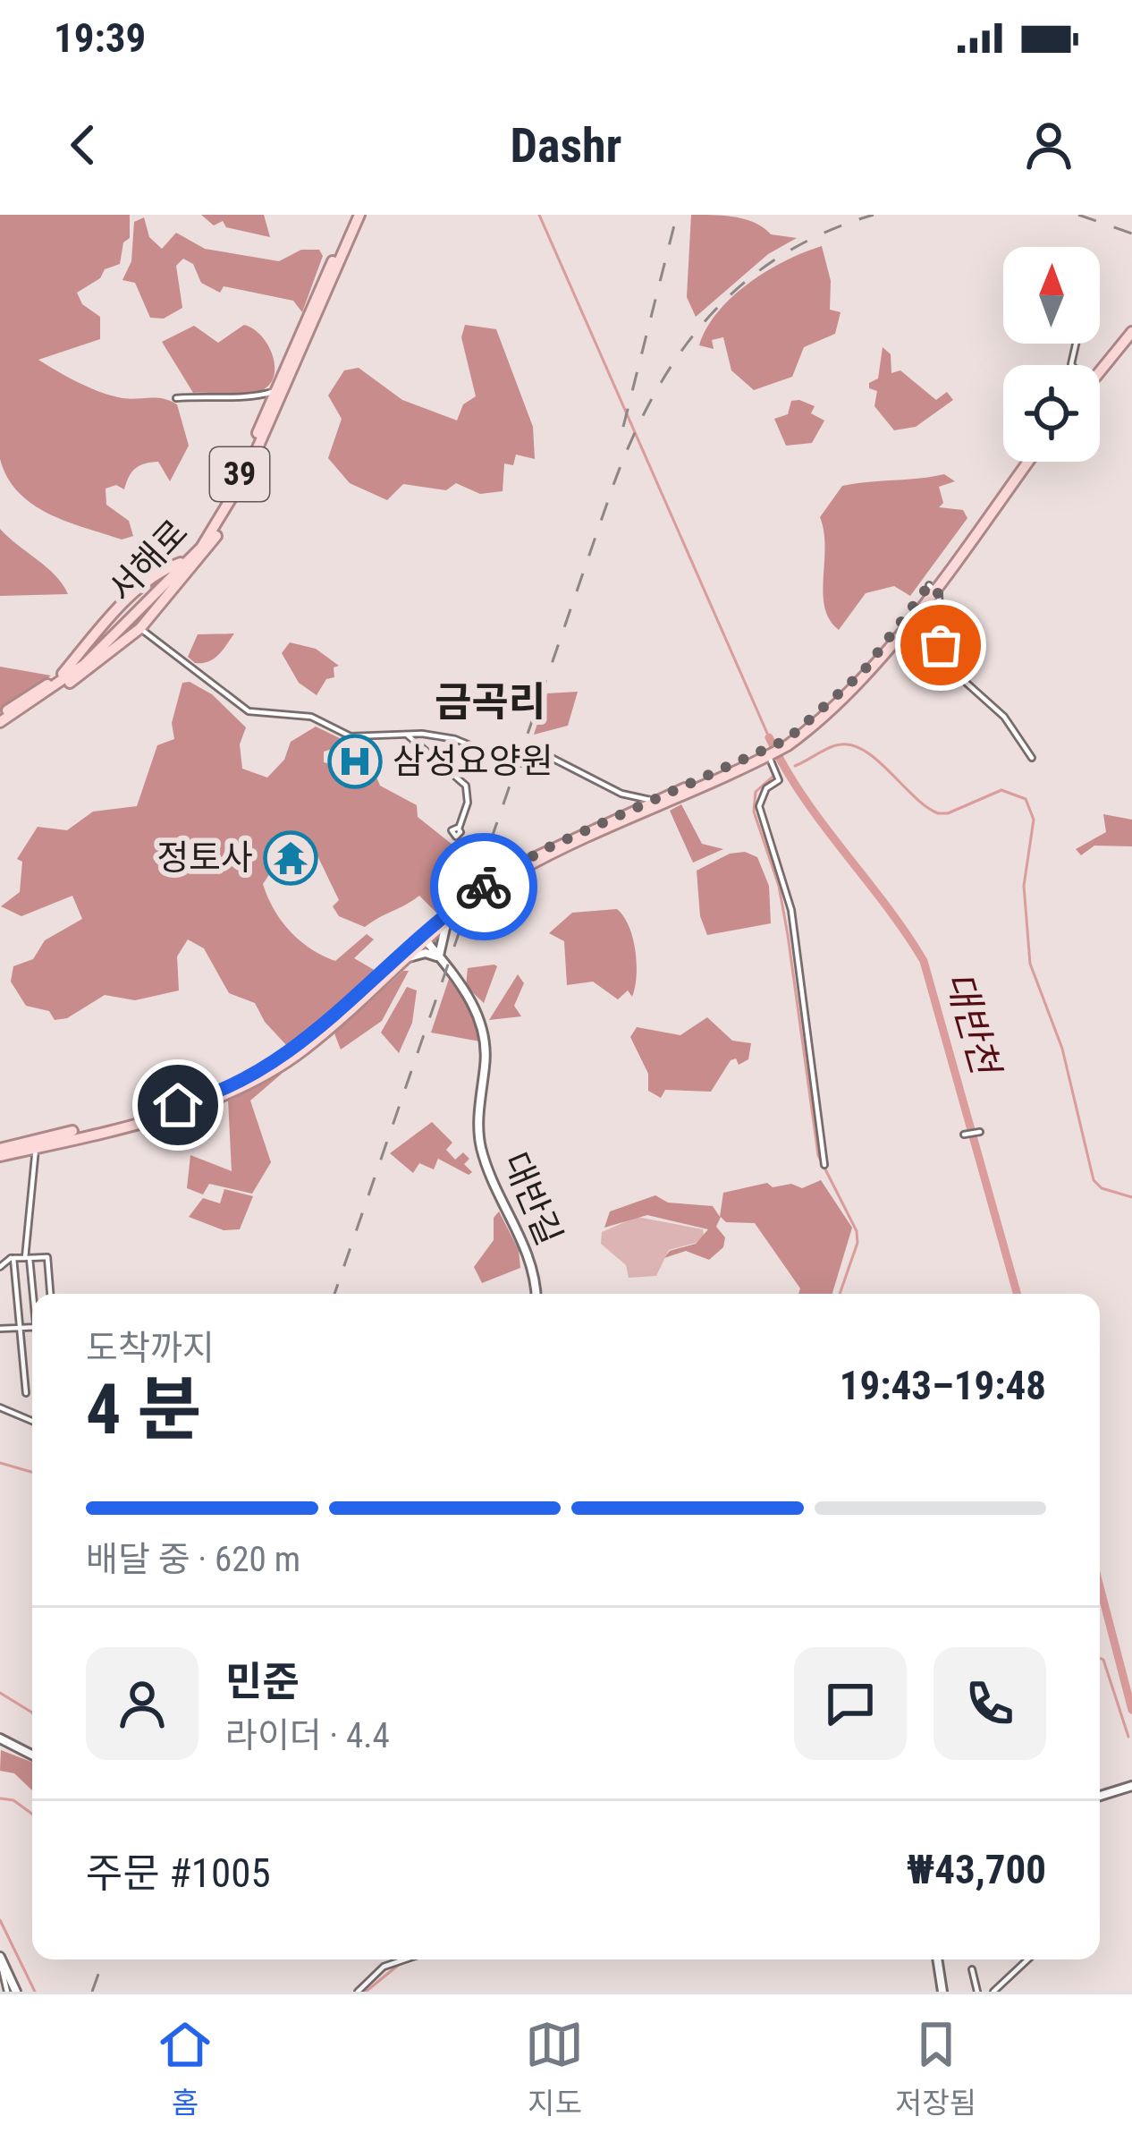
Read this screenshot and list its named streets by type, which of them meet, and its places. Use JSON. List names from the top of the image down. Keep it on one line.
{"streets":{"main road":["39","서해로"],"street":["대반길"]},"districts":["금곡리"],"water":["대반천"],"places":{"hospital":["삼성요양원"],"temple":["정토사"]},"north":"top","page":{"status":"19:39","header":"Dashr","heading":["4 분","도착까지","19:43–19:48"],"panel":["민준","라이더 · 4.4","주문 #1005","₩43,700"],"bar":"배달 중 · 620 m","tabs":["홈","지도","저장됨"]}}
